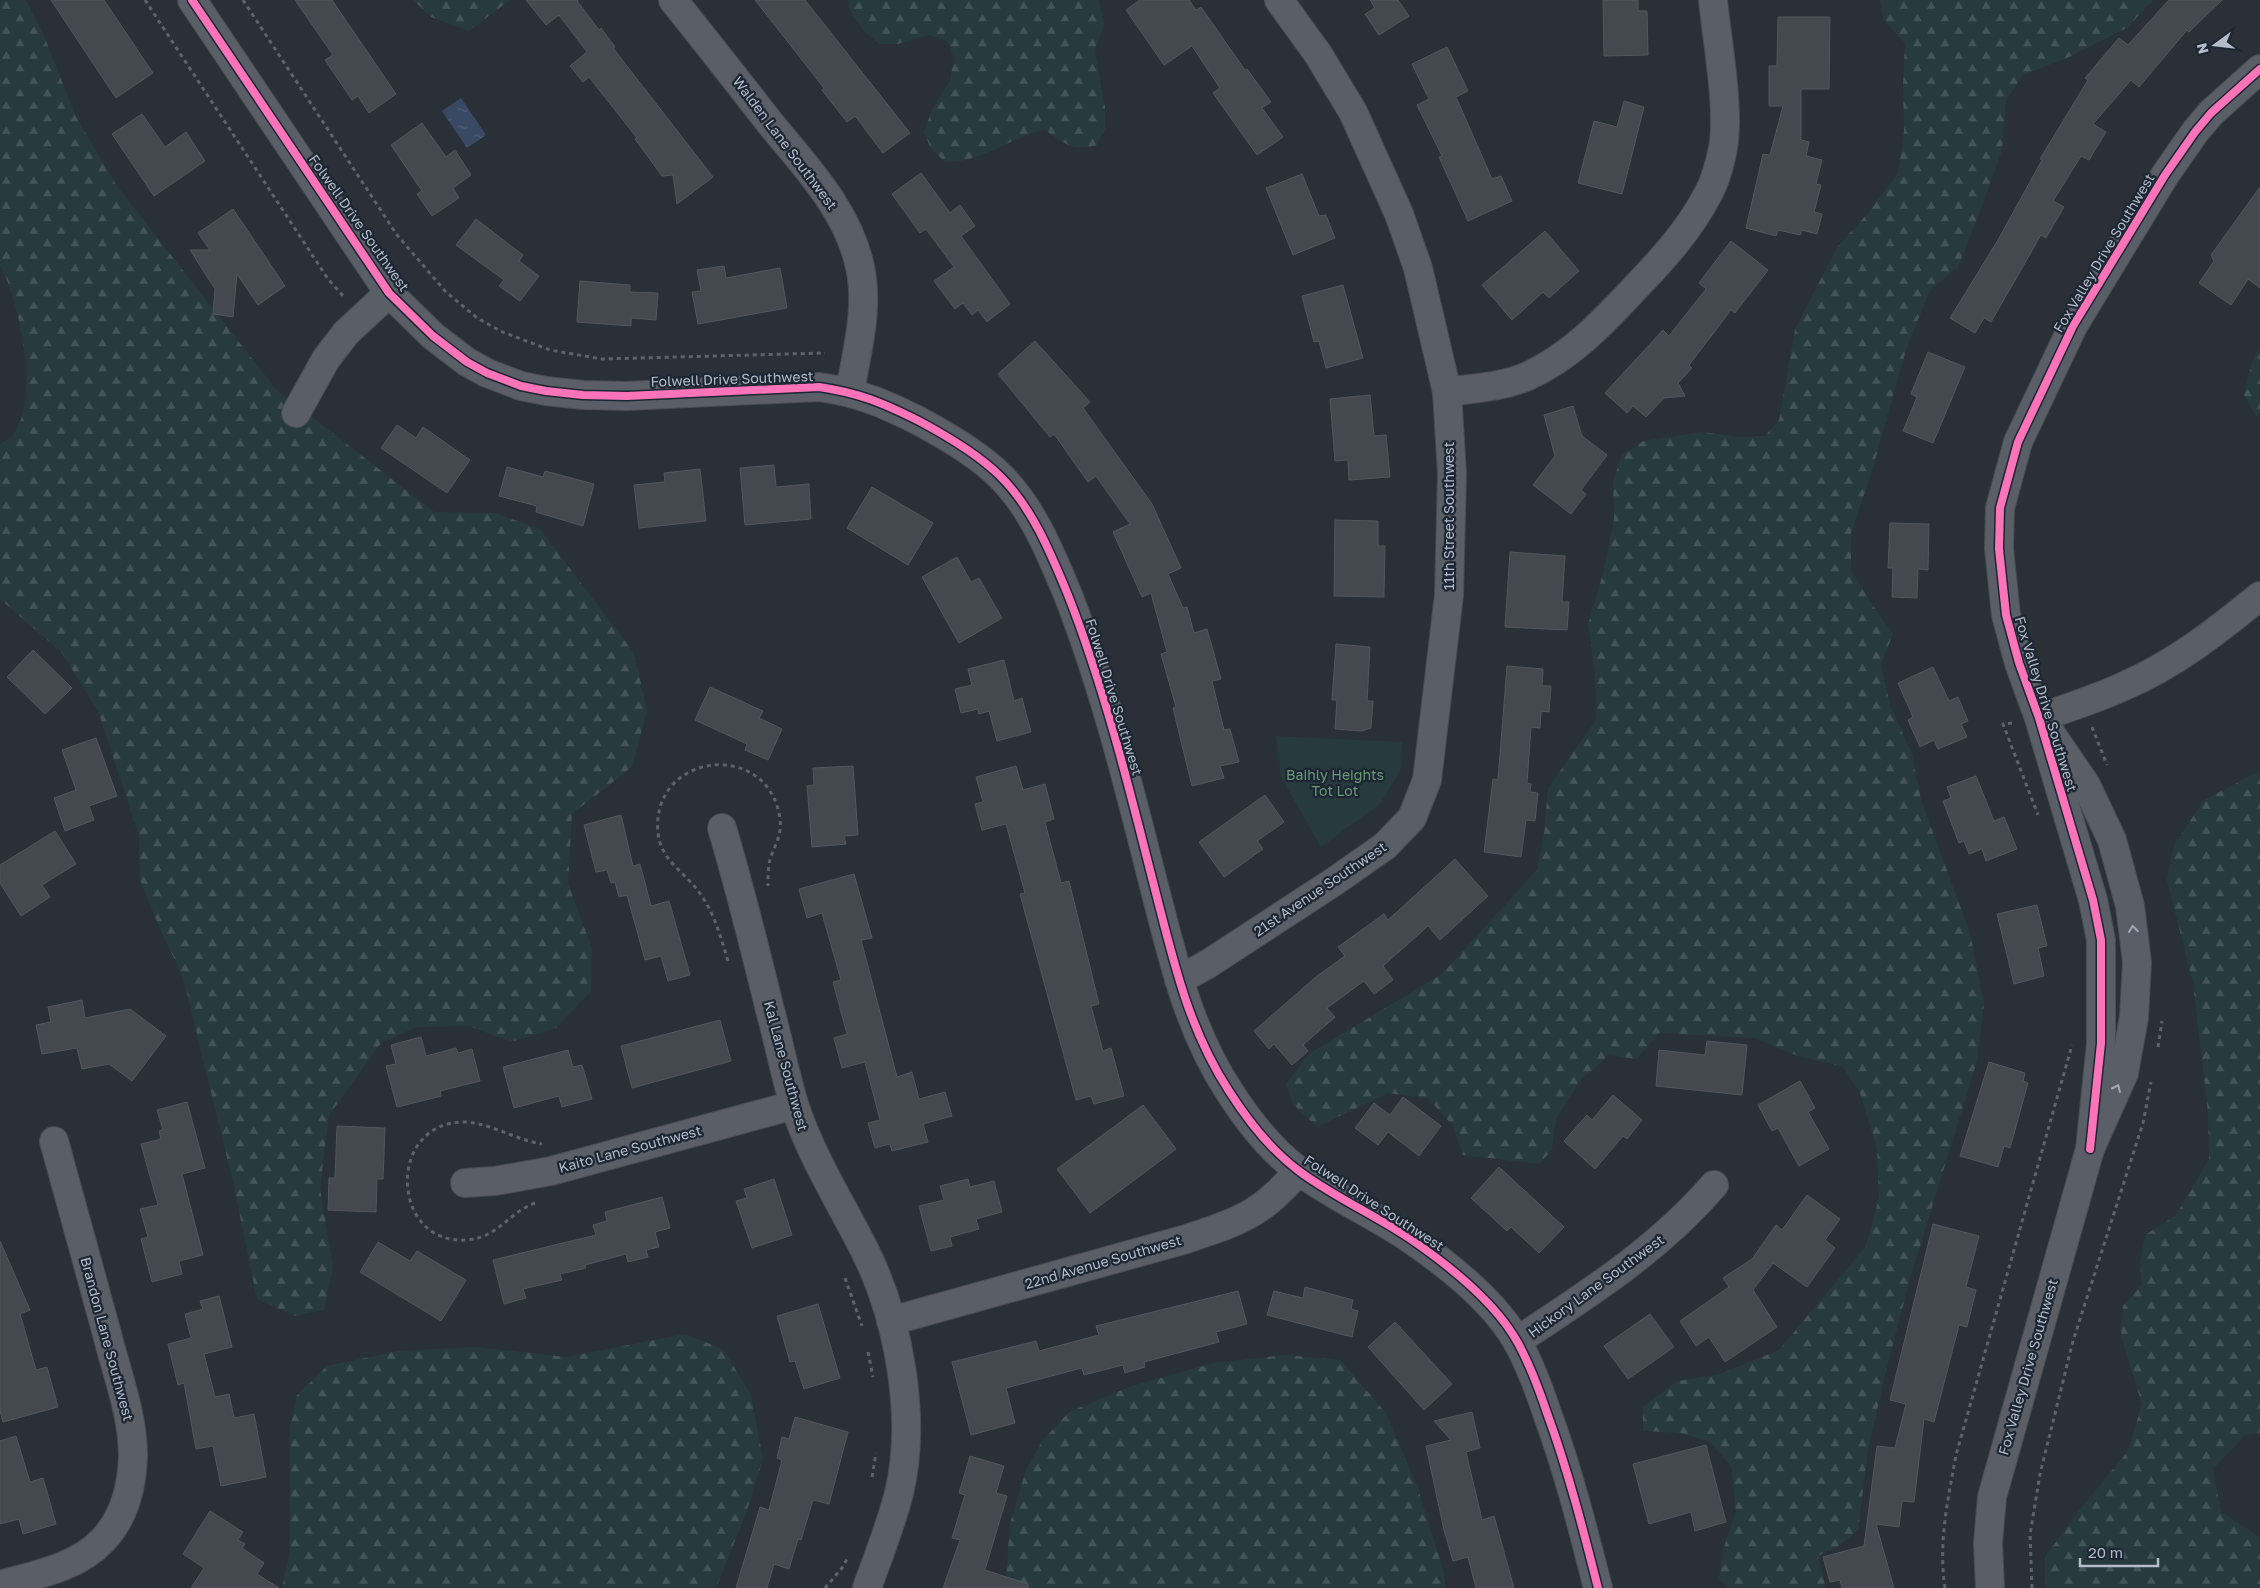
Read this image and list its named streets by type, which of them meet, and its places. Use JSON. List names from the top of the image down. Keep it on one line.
{"streets":{"street":["Walden Lane Southwest","Folwell Drive Southwest","Fox Valley Drive Southwest","11th Street Southwest","21st Avenue Southwest","Kal Lane Southwest","Kaito Lane Southwest","22nd Avenue Southwest","Hickory Lane Southwest","Brandon Lane Southwest"]},"crossings":[["Walden Lane Southwest","Folwell Drive Southwest"],["Folwell Drive Southwest","21st Avenue Southwest"],["Folwell Drive Southwest","22nd Avenue Southwest"],["Folwell Drive Southwest","Hickory Lane Southwest"],["11th Street Southwest","21st Avenue Southwest"],["Kal Lane Southwest","Kaito Lane Southwest"],["Kal Lane Southwest","22nd Avenue Southwest"]],"parks":["Baihly Heights Tot Lot"],"scale_bar":"20 m","north":"left"}
